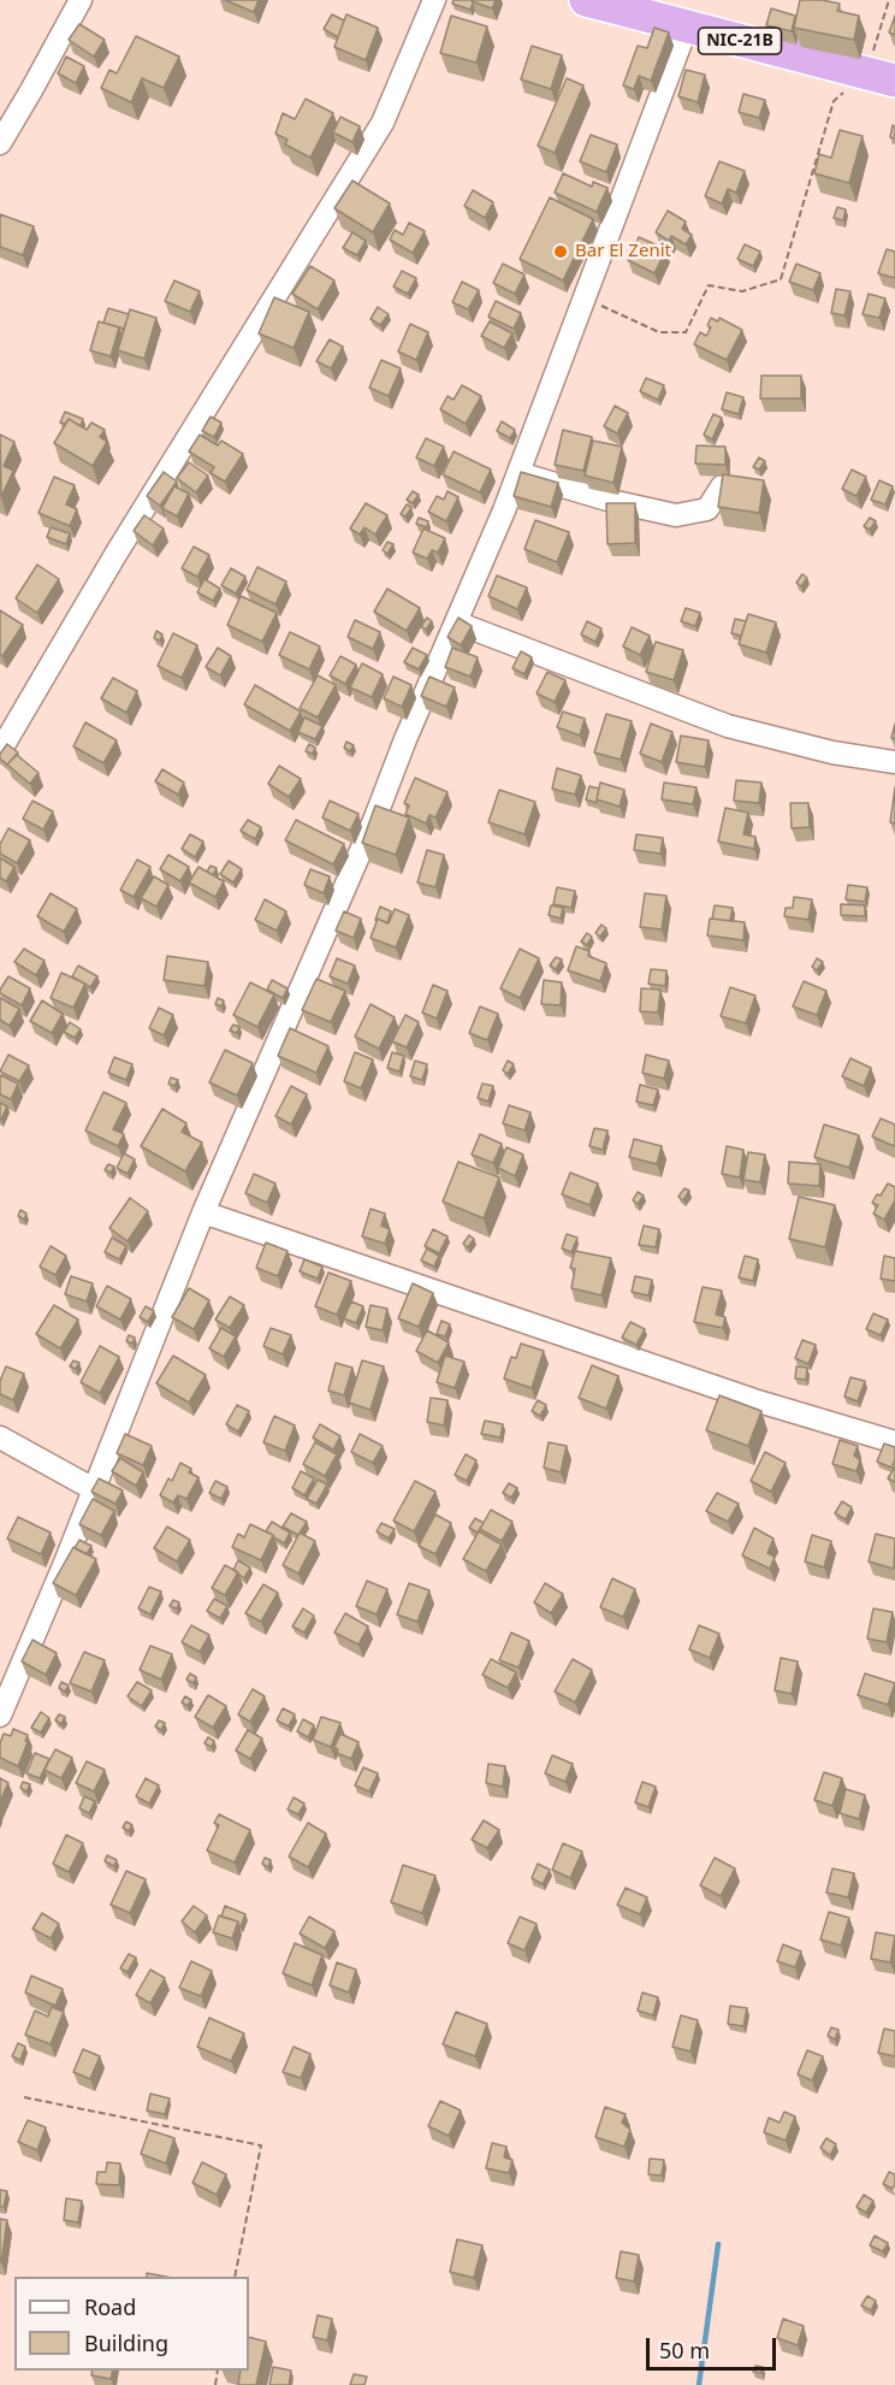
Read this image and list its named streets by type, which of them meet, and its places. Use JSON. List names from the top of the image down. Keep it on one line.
{"streets":{"highway":["NIC-21B"]},"places":["Bar El Zenit"],"legend":["Road","Building"],"scale_bar":"50 m"}
